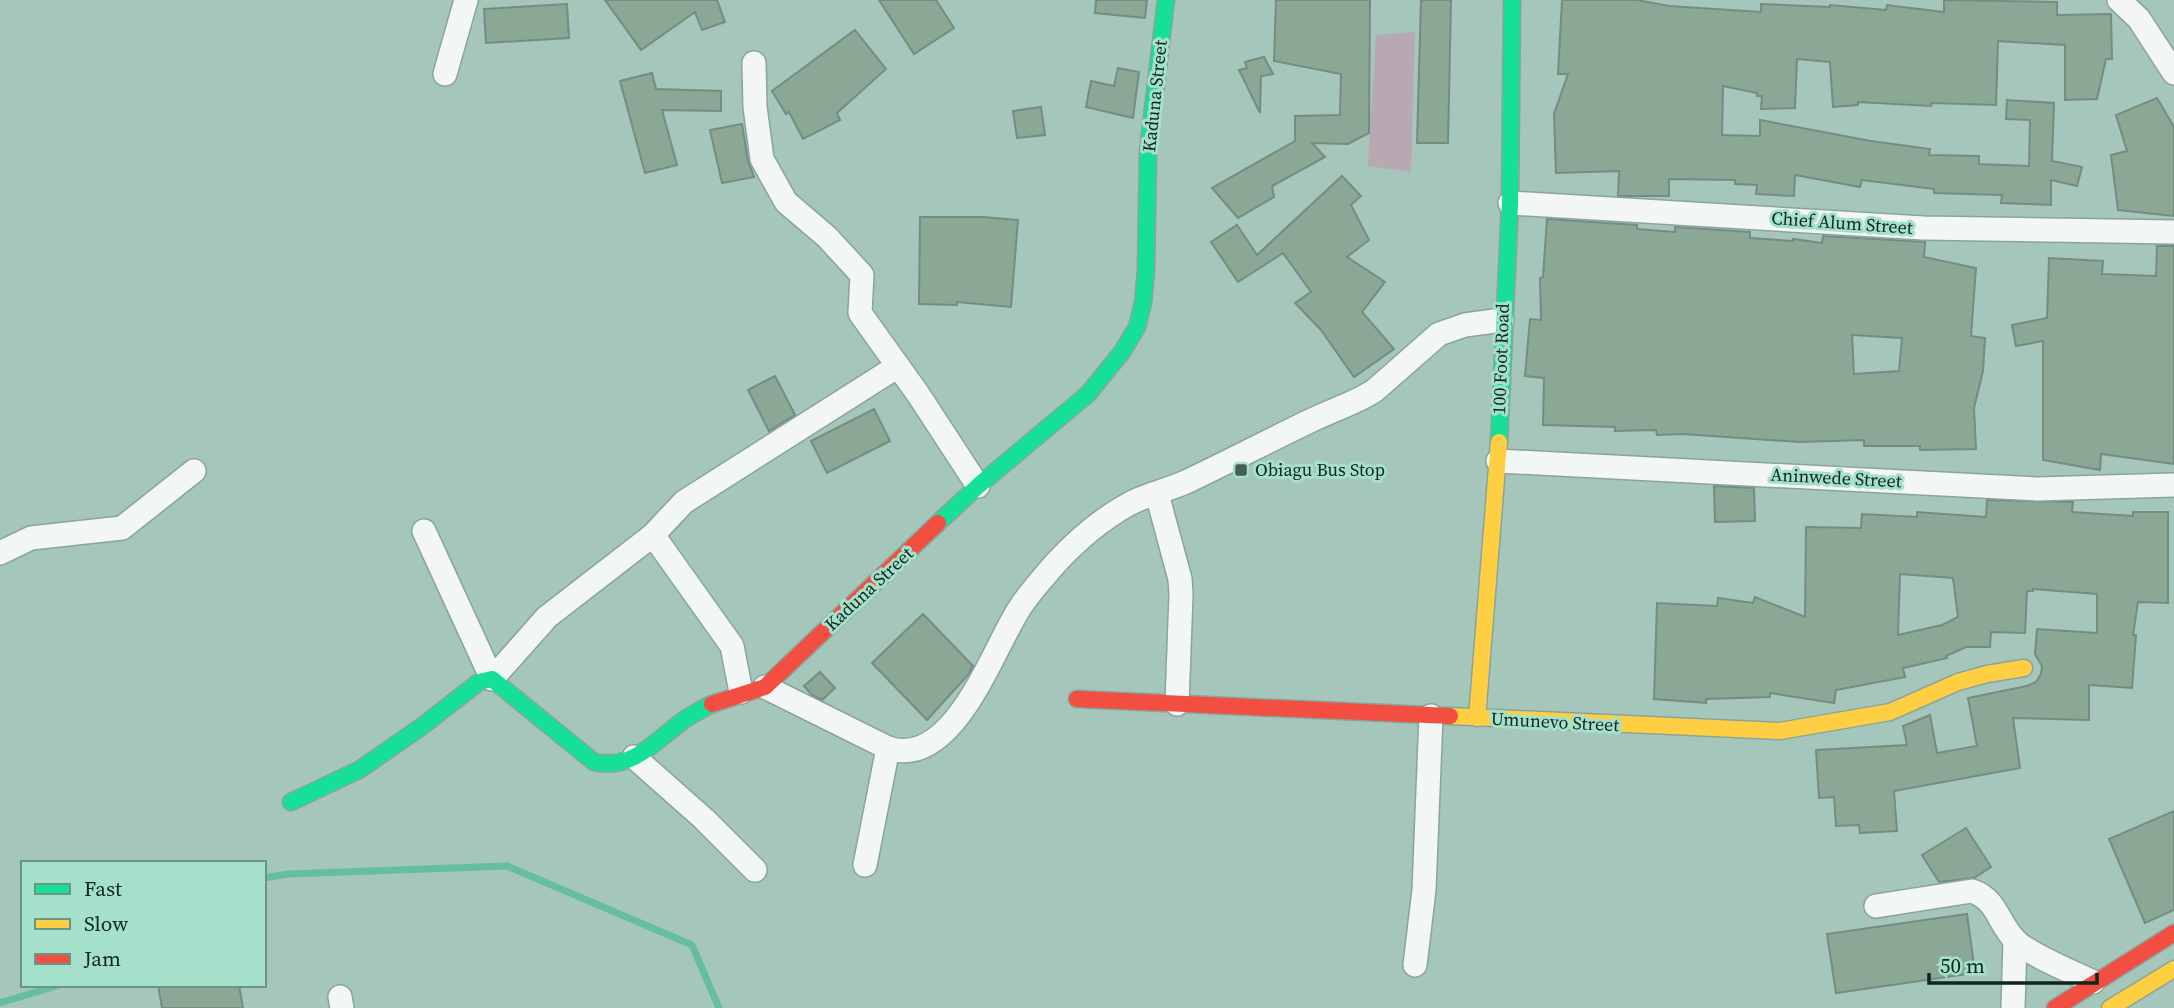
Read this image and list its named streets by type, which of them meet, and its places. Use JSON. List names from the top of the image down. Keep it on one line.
{"streets":{"street":["Kaduna Street","Chief Alum Street","100 Foot Road","Aninwede Street","Umunevo Street"]},"crossings":[["Chief Alum Street","100 Foot Road"],["100 Foot Road","Aninwede Street"],["100 Foot Road","Umunevo Street"]],"places":{"transit":["Obiagu Bus Stop"]},"legend":["Fast","Slow","Jam"],"scale_bar":"50 m"}
